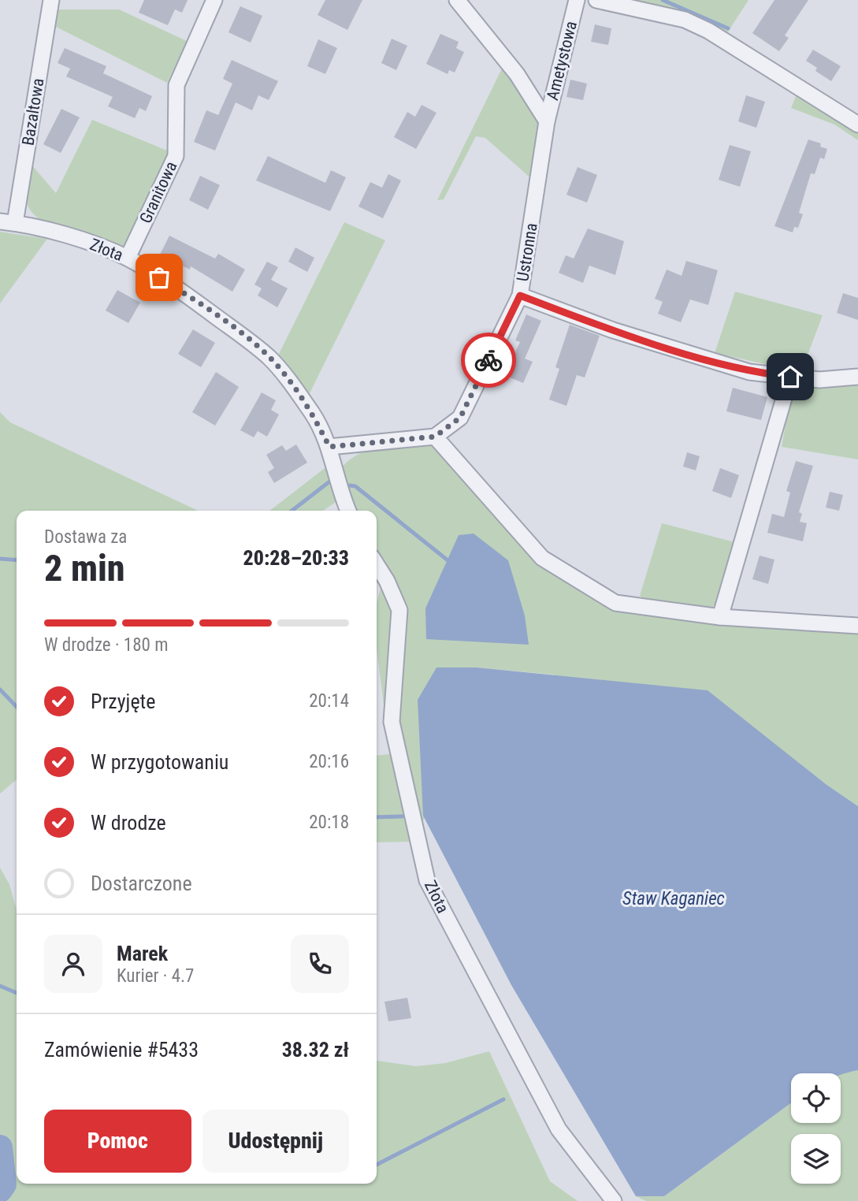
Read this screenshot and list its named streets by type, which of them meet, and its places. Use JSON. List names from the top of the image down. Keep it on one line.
{"streets":{"street":["Ametystowa","Bazaltowa","Granitowa","Złota","Ustronna"]},"crossings":[["Ametystowa","Ustronna"],["Bazaltowa","Złota"],["Granitowa","Złota"]],"water":["Staw Kaganiec"],"page":{"heading":["2 min","Dostawa za","20:28–20:33"],"panel":["Marek","Kurier · 4.7","Zamówienie #5433","38.32 zł"],"bar":"W drodze · 180 m","list":[["Przyjęte","20:14"],["W przygotowaniu","20:16"],["W drodze","20:18"],"Dostarczone"],"buttons":["Pomoc","Udostępnij"]}}
